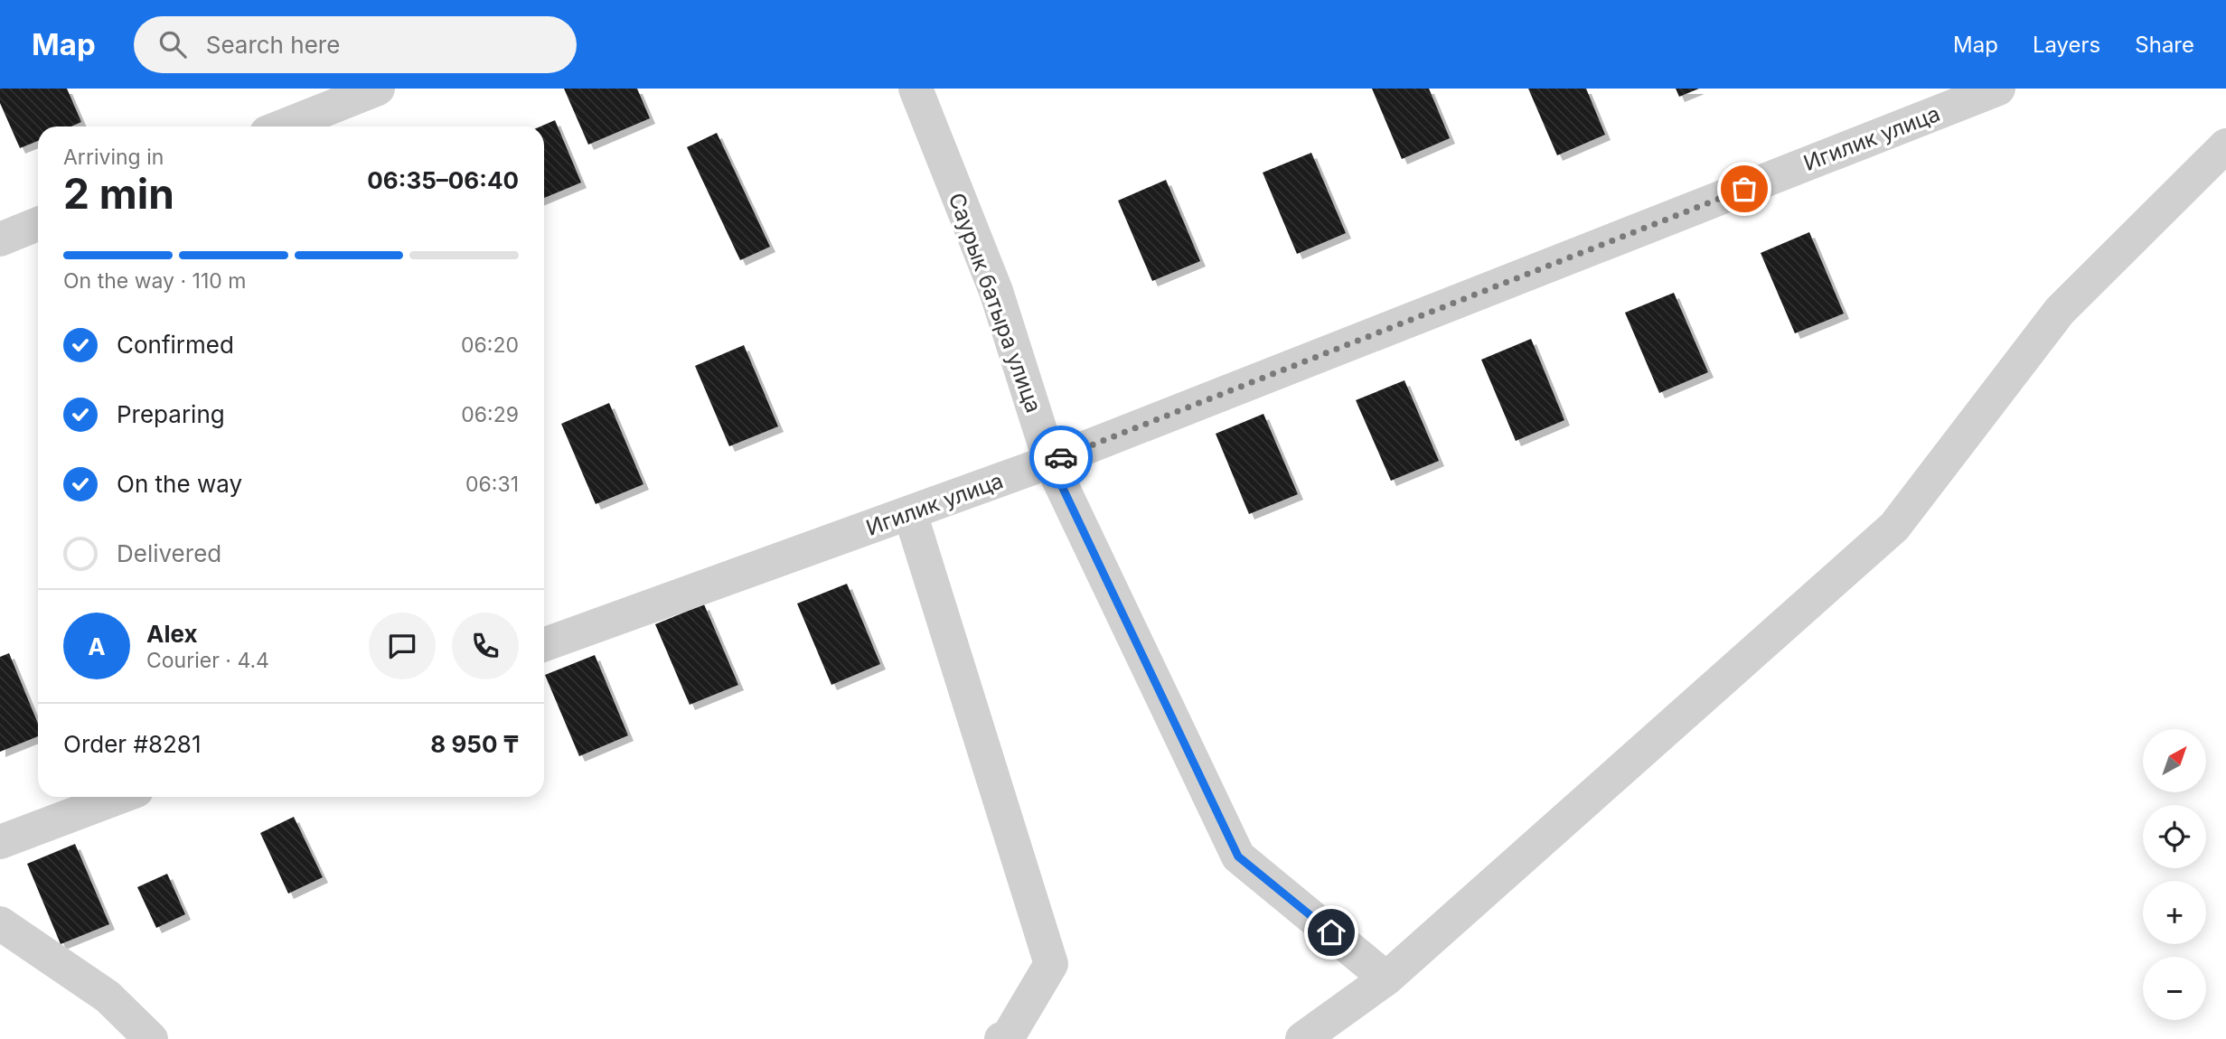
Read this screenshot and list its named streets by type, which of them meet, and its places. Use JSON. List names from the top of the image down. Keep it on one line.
{"streets":{"street":["Игилик улица","Саурык батыра улица"]},"crossings":[["Игилик улица","Саурык батыра улица"]],"north":"top right","page":{"header":"Map","search":"Search here","nav":["Map","Layers","Share"],"heading":["2 min","Arriving in","06:35–06:40"],"panel":["Alex","Courier · 4.4","Order #8281","8 950 ₸"],"bar":"On the way · 110 m","list":[["Confirmed","06:20"],["Preparing","06:29"],["On the way","06:31"],"Delivered"],"round":"A","map_buttons":["+","−"]}}
